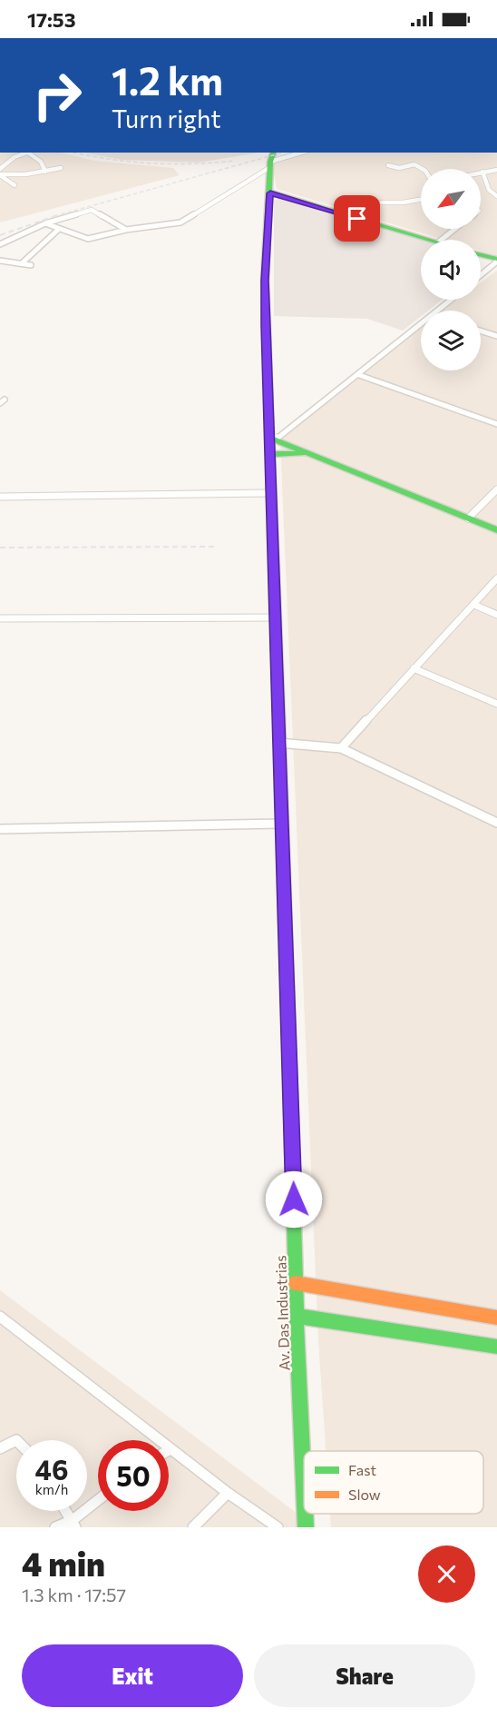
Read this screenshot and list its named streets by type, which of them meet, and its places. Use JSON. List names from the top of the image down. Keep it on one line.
{"streets":{"main road":["Av. Das Industrias"]},"legend":["Fast","Slow"],"north":"bottom left","page":{"status":"17:53","turn":["1.2 km","Turn right"],"speed":"46 km/h","limit":"50","heading":["4 min","1.3 km · 17:57"],"buttons":["Exit","Share"]}}
